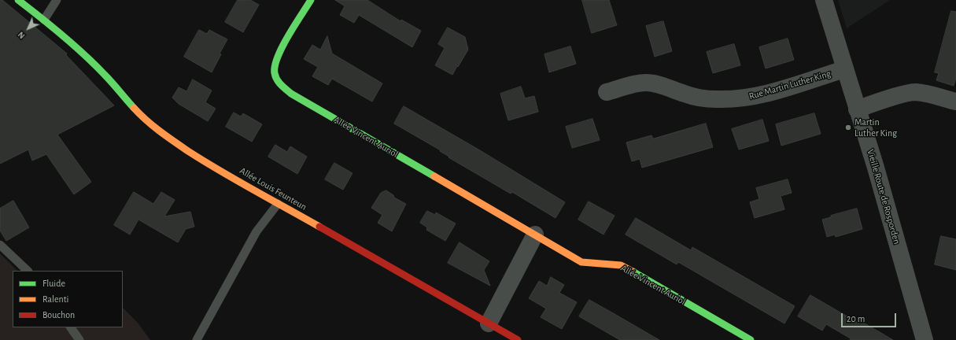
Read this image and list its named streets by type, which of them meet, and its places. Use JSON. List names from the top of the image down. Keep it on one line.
{"streets":{"street":["Rue Martin Luther King","Allée Vincent Auriol","Allée Louis Feunteun","Vieille Route de Rosporden"]},"crossings":[["Rue Martin Luther King","Vieille Route de Rosporden"]],"places":["Martin Luther King"],"legend":["Fluide","Ralenti","Bouchon"],"scale_bar":"20 m","north":"bottom left"}
